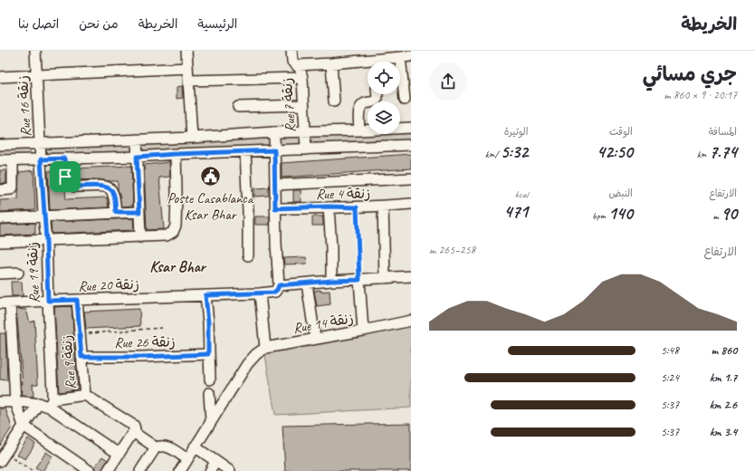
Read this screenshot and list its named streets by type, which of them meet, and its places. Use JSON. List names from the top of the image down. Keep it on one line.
{"streets":{"street":["Rue 7 زنقة","Rue 16 زنقة","Rue 4 زنقة","Rue 19 زنقة","Rue 20 زنقة","Rue 14 زنقة","Rue 26 زنقة","Rue 9 زنقة"]},"crossings":[["Rue 16 زنقة","Rue 19 زنقة"],["Rue 19 زنقة","Rue 20 زنقة"],["Rue 20 زنقة","Rue 9 زنقة"],["Rue 26 زنقة","Rue 9 زنقة"]],"districts":["Ksar Bhar"],"places":{"public building":["Poste Casablanca Ksar Bhar"]},"page":{"header":"الخريطة","nav":["الرئيسية","الخريطة","من نحن","اتصل بنا"],"heading":["جري مسائي","20:17 · 9 × 860 m"],"stats":[["المسافة","7.74 km"],["الوقت","42:50"],["الوتيرة","5:32 /km"],["الارتفاع","90 m"],["النبض","140 bpm"],["kcal","471"]],"chart":["الارتفاع","258–265 m"],"list":[{"name":"860 m","note":"5:48"},{"name":"1.7 km","note":"5:24"},{"name":"2.6 km","note":"5:37"},{"name":"3.4 km","note":"5:37"}]}}
